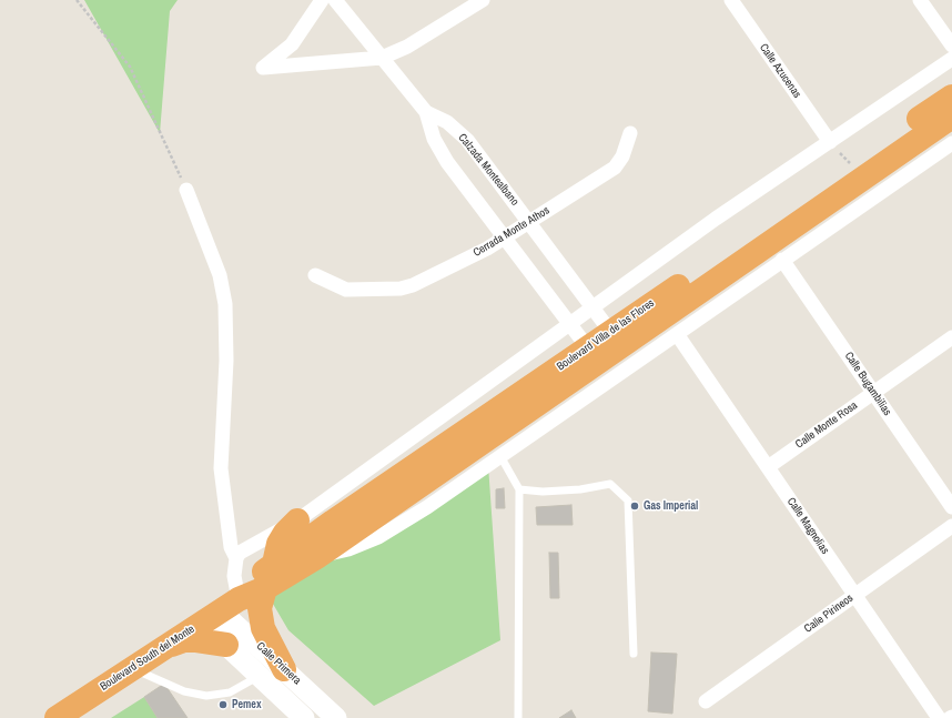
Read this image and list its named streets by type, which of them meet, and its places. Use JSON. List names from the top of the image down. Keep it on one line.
{"streets":{"highway":["Boulevard Villa de las Flores","Boulevard South del Monte"],"main road":["Calle Primera"],"street":["Calle Azucenas","Calzada Montealbano","Cerrada Monte Athos","Calle Bugambilias","Calle Monte Rosa","Calle Magnolias","Calle Pirineos"]},"crossings":[["Calzada Montealbano","Cerrada Monte Athos"],["Calzada Montealbano","Boulevard Villa de las Flores"],["Boulevard Villa de las Flores","Boulevard South del Monte"],["Calle Bugambilias","Calle Monte Rosa"],["Calle Monte Rosa","Calle Magnolias"],["Calle Magnolias","Calle Pirineos"],["Boulevard South del Monte","Calle Primera"]],"places":["Gas Imperial","Pemex"]}
